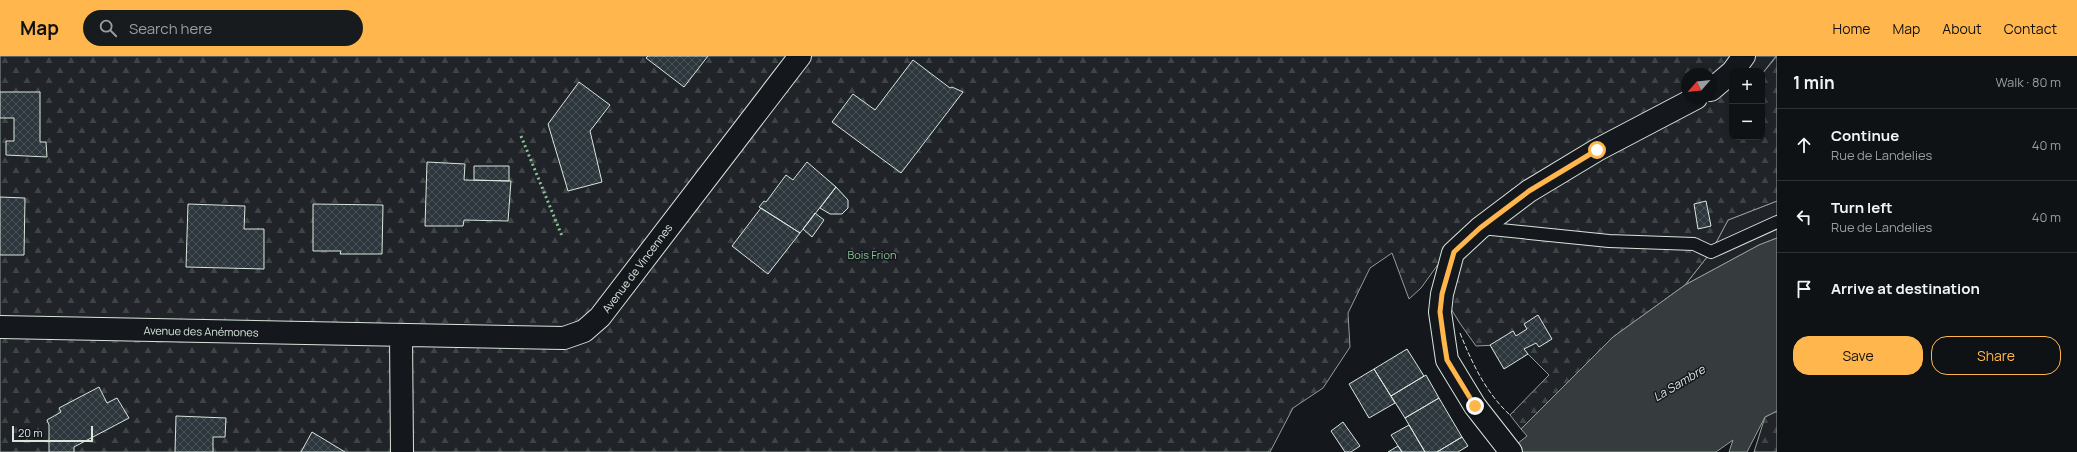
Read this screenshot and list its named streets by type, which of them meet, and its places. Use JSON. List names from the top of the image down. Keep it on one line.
{"streets":{"street":["Avenue de Vincennes","Avenue des Anémones"]},"crossings":[["Avenue de Vincennes","Avenue des Anémones"]],"water":["La Sambre"],"parks":["Bois Frion"],"scale_bar":"20 m","north":"bottom left","page":{"header":"Map","search":"Search here","nav":["Home","Map","About","Contact"],"heading":["1 min","Walk · 80 m"],"map_buttons":["+","−"],"list":[["Continue","Rue de Landelies","40 m"],["Turn left","Rue de Landelies","40 m"],"Arrive at destination"],"buttons":["Save","Share"],"scale":"20 m"}}
